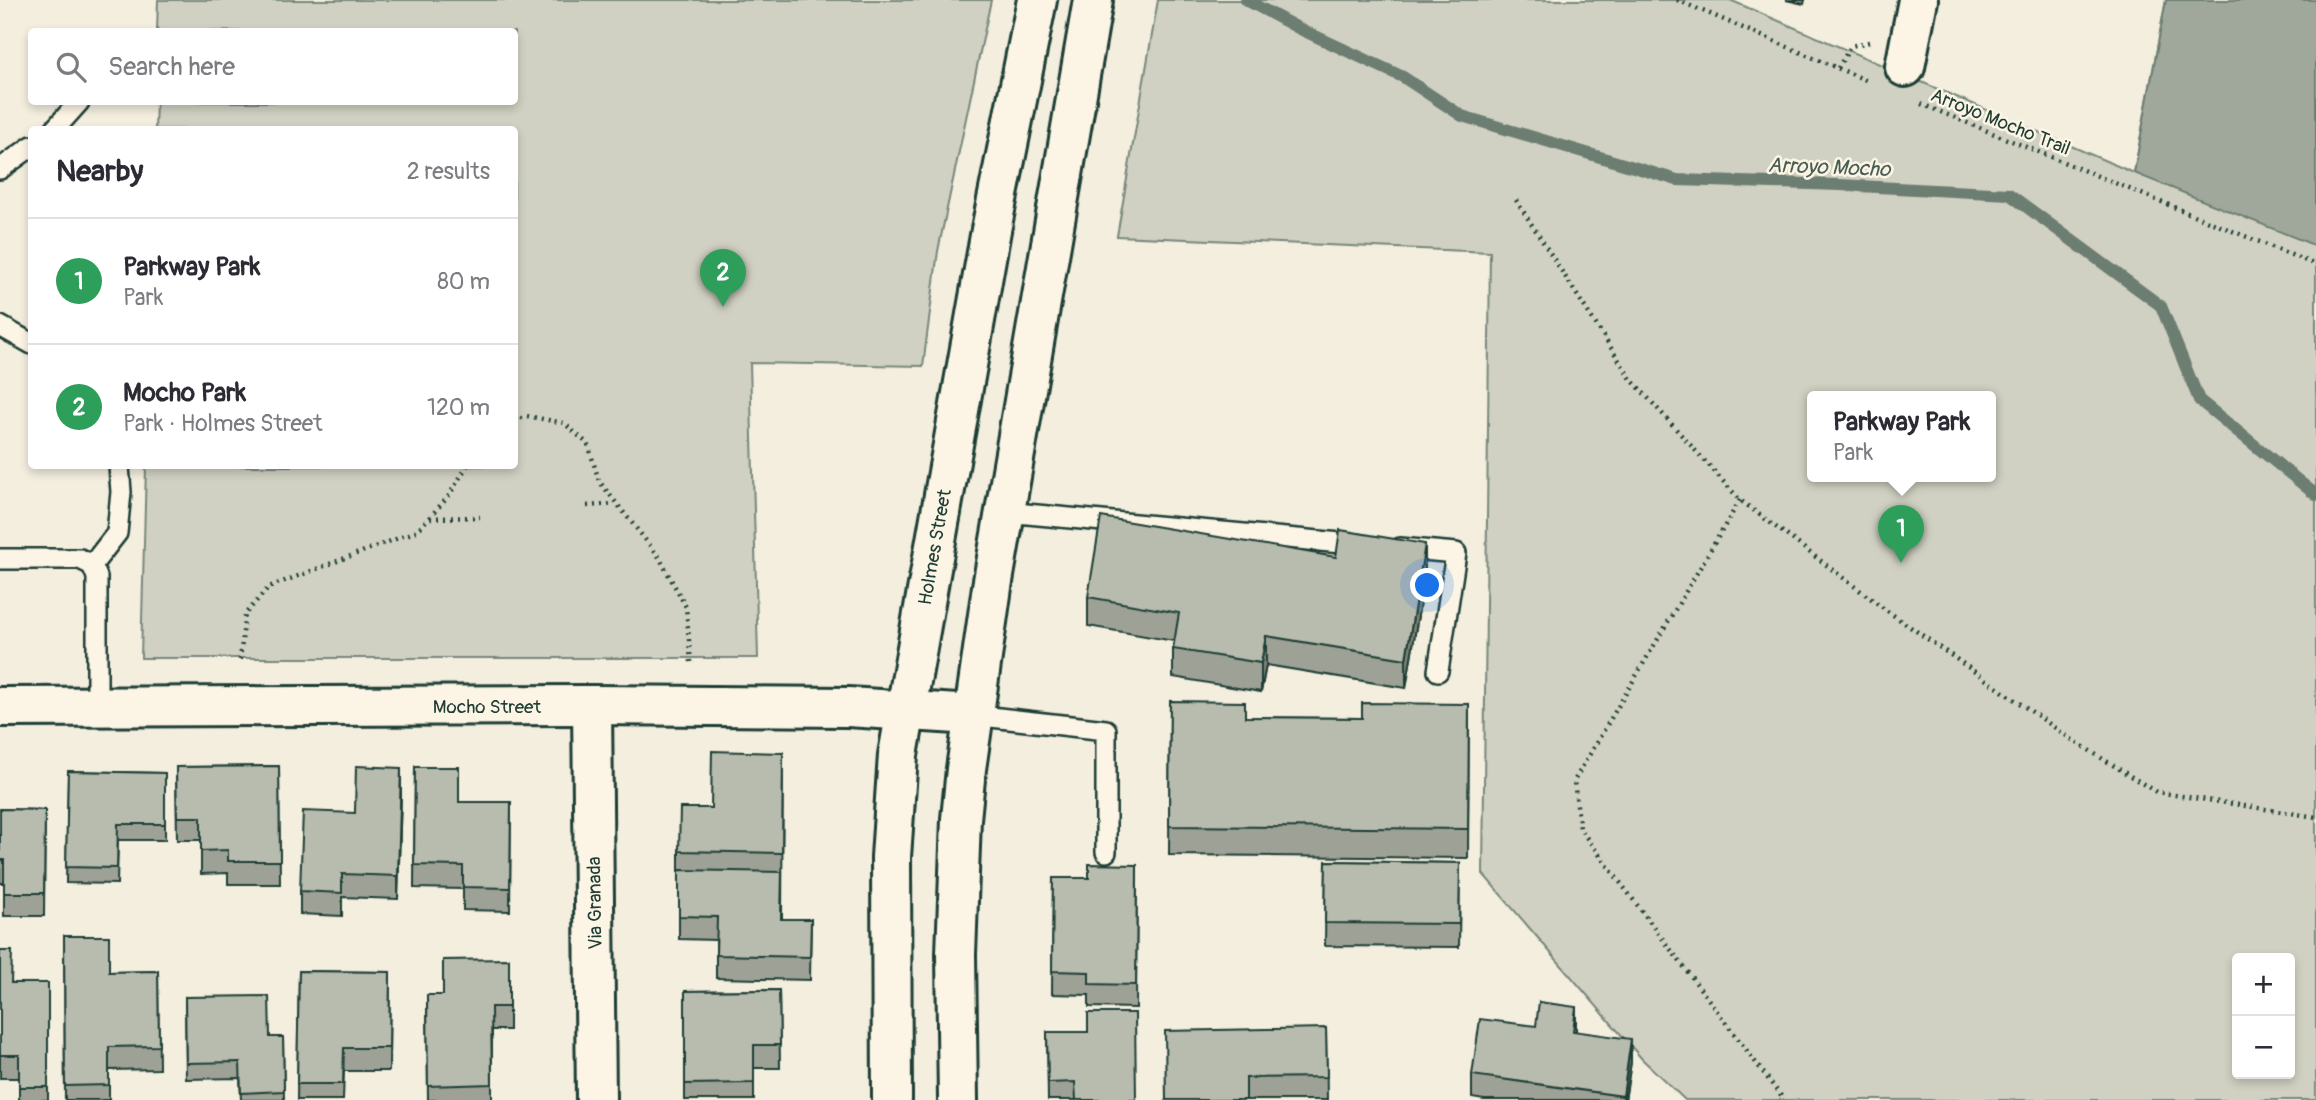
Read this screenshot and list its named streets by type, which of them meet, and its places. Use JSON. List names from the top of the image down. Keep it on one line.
{"streets":{"main road":["Holmes Street","Mocho Street","Via Granada"],"path":["Arroyo Mocho Trail"]},"crossings":[["Holmes Street","Mocho Street"],["Mocho Street","Via Granada"]],"water":["Arroyo Mocho"],"page":{"search":"Search here","heading":["Nearby","2 results"],"list":[{"mark":"1","name":"Parkway Park","note":"Park","value":"80 m"},{"mark":"2","name":"Mocho Park","note":"Park · Holmes Street","value":"120 m"}],"pins":["2","1"],"popup":["Parkway Park","Park"],"map_buttons":["+","−"]}}
